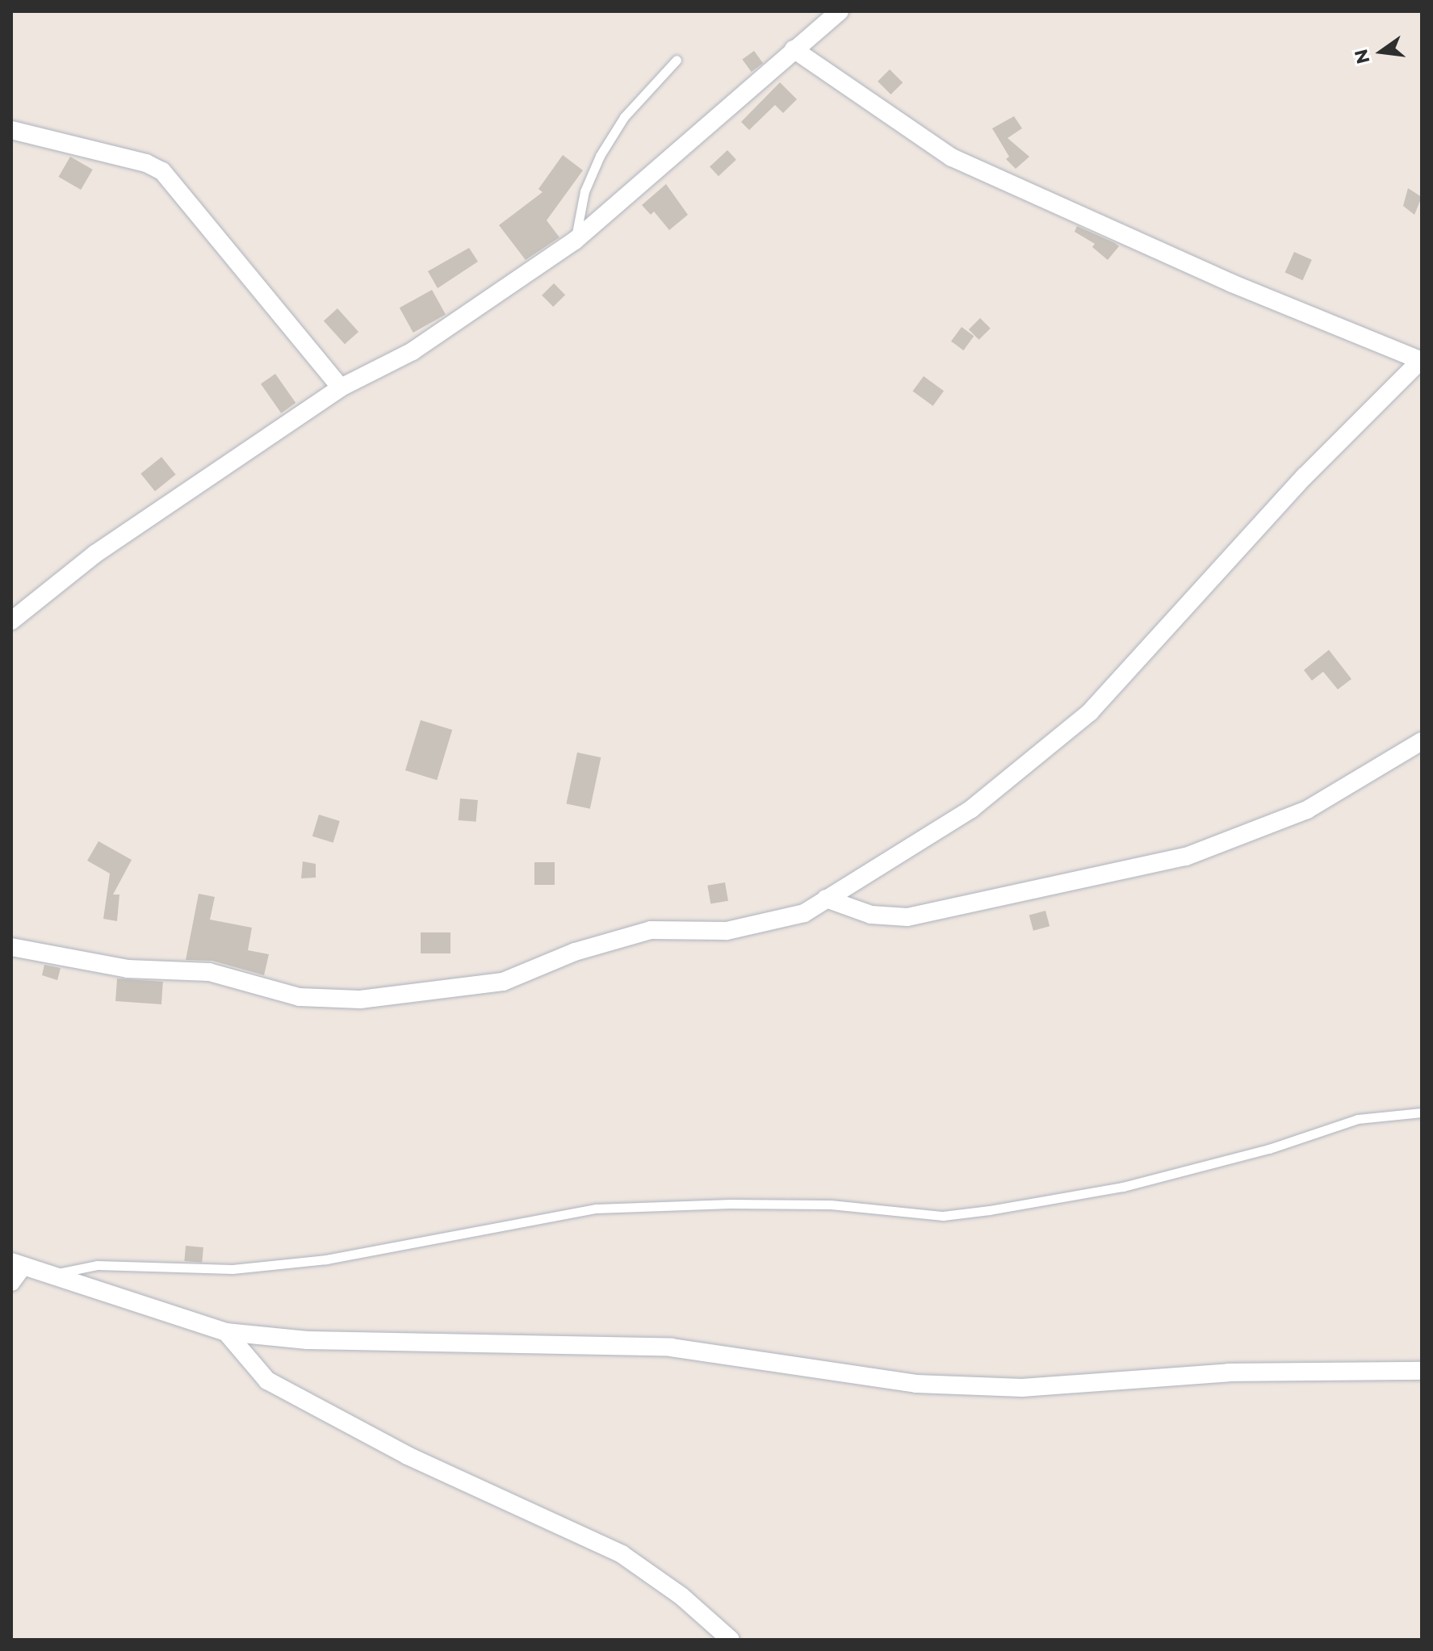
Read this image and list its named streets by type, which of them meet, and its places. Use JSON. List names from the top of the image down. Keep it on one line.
{"north":"left"}
